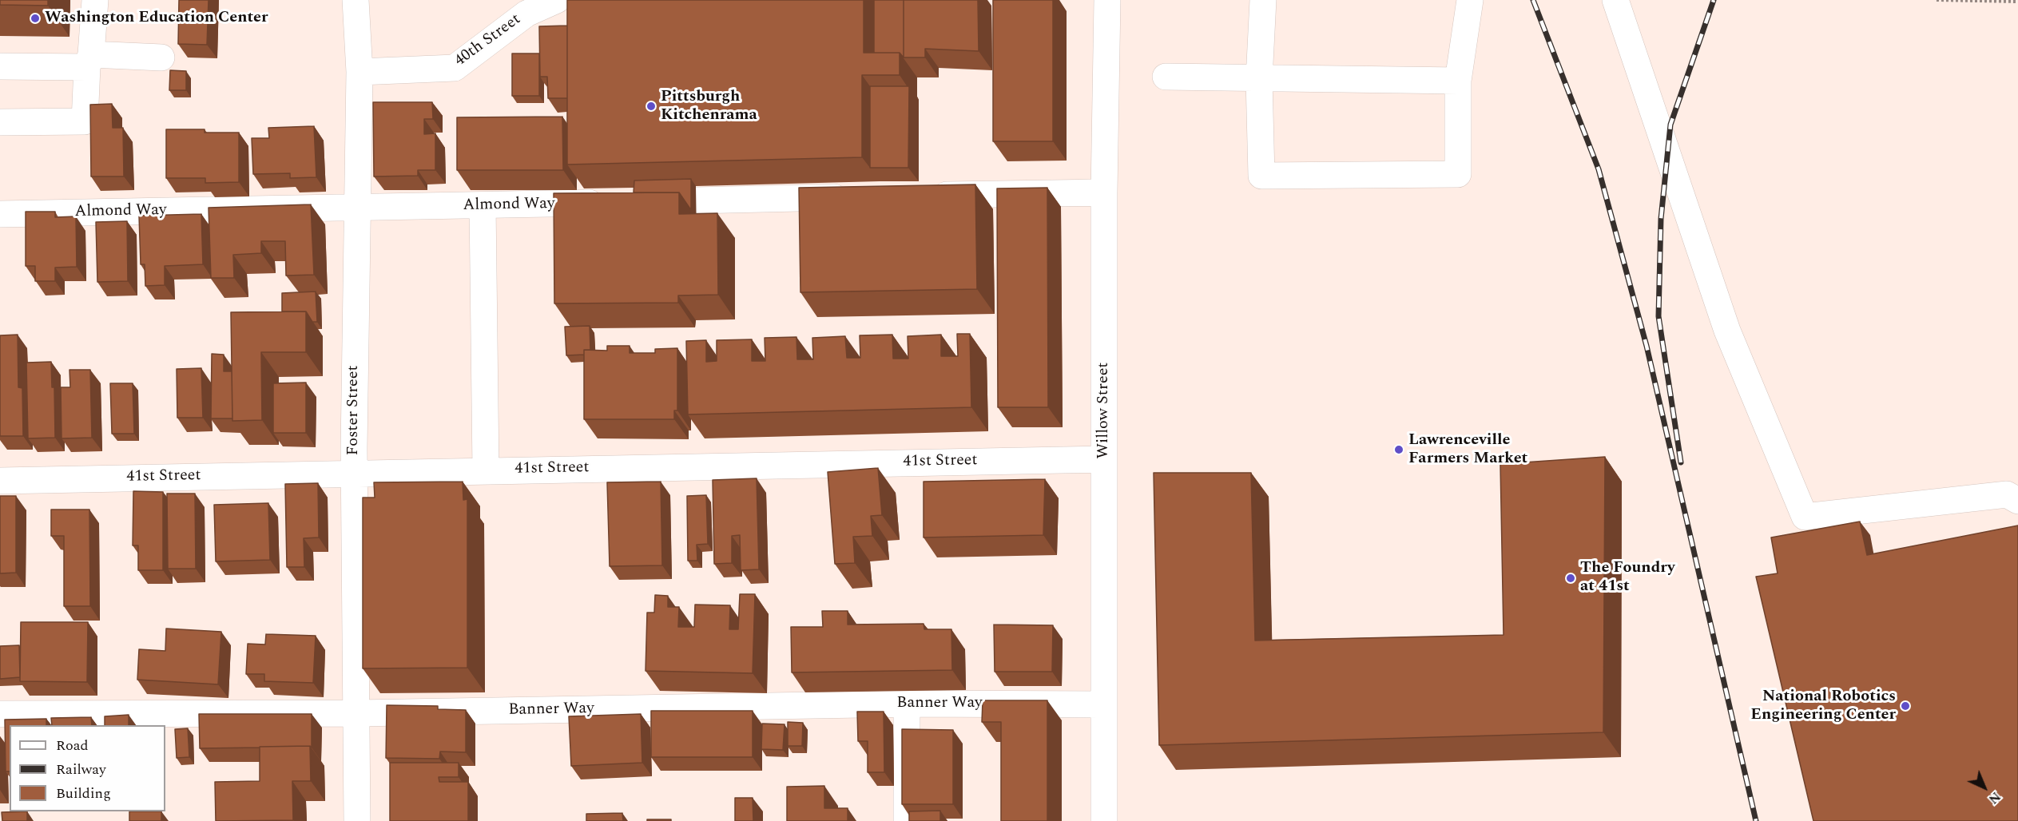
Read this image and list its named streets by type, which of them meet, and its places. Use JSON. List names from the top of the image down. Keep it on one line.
{"streets":{"street":["40th Street","Almond Way","Foster Street","Willow Street","41st Street","Banner Way"]},"crossings":[["40th Street","Foster Street"],["Almond Way","Foster Street"],["Foster Street","41st Street"],["Foster Street","Banner Way"],["Willow Street","41st Street"],["Willow Street","Banner Way"]],"places":["Washington Education Center","Pittsburgh Kitchenrama","Lawrenceville Farmers Market","The Foundry at 41st","National Robotics Engineering Center"],"legend":["Road","Railway","Building"],"north":"bottom right"}
